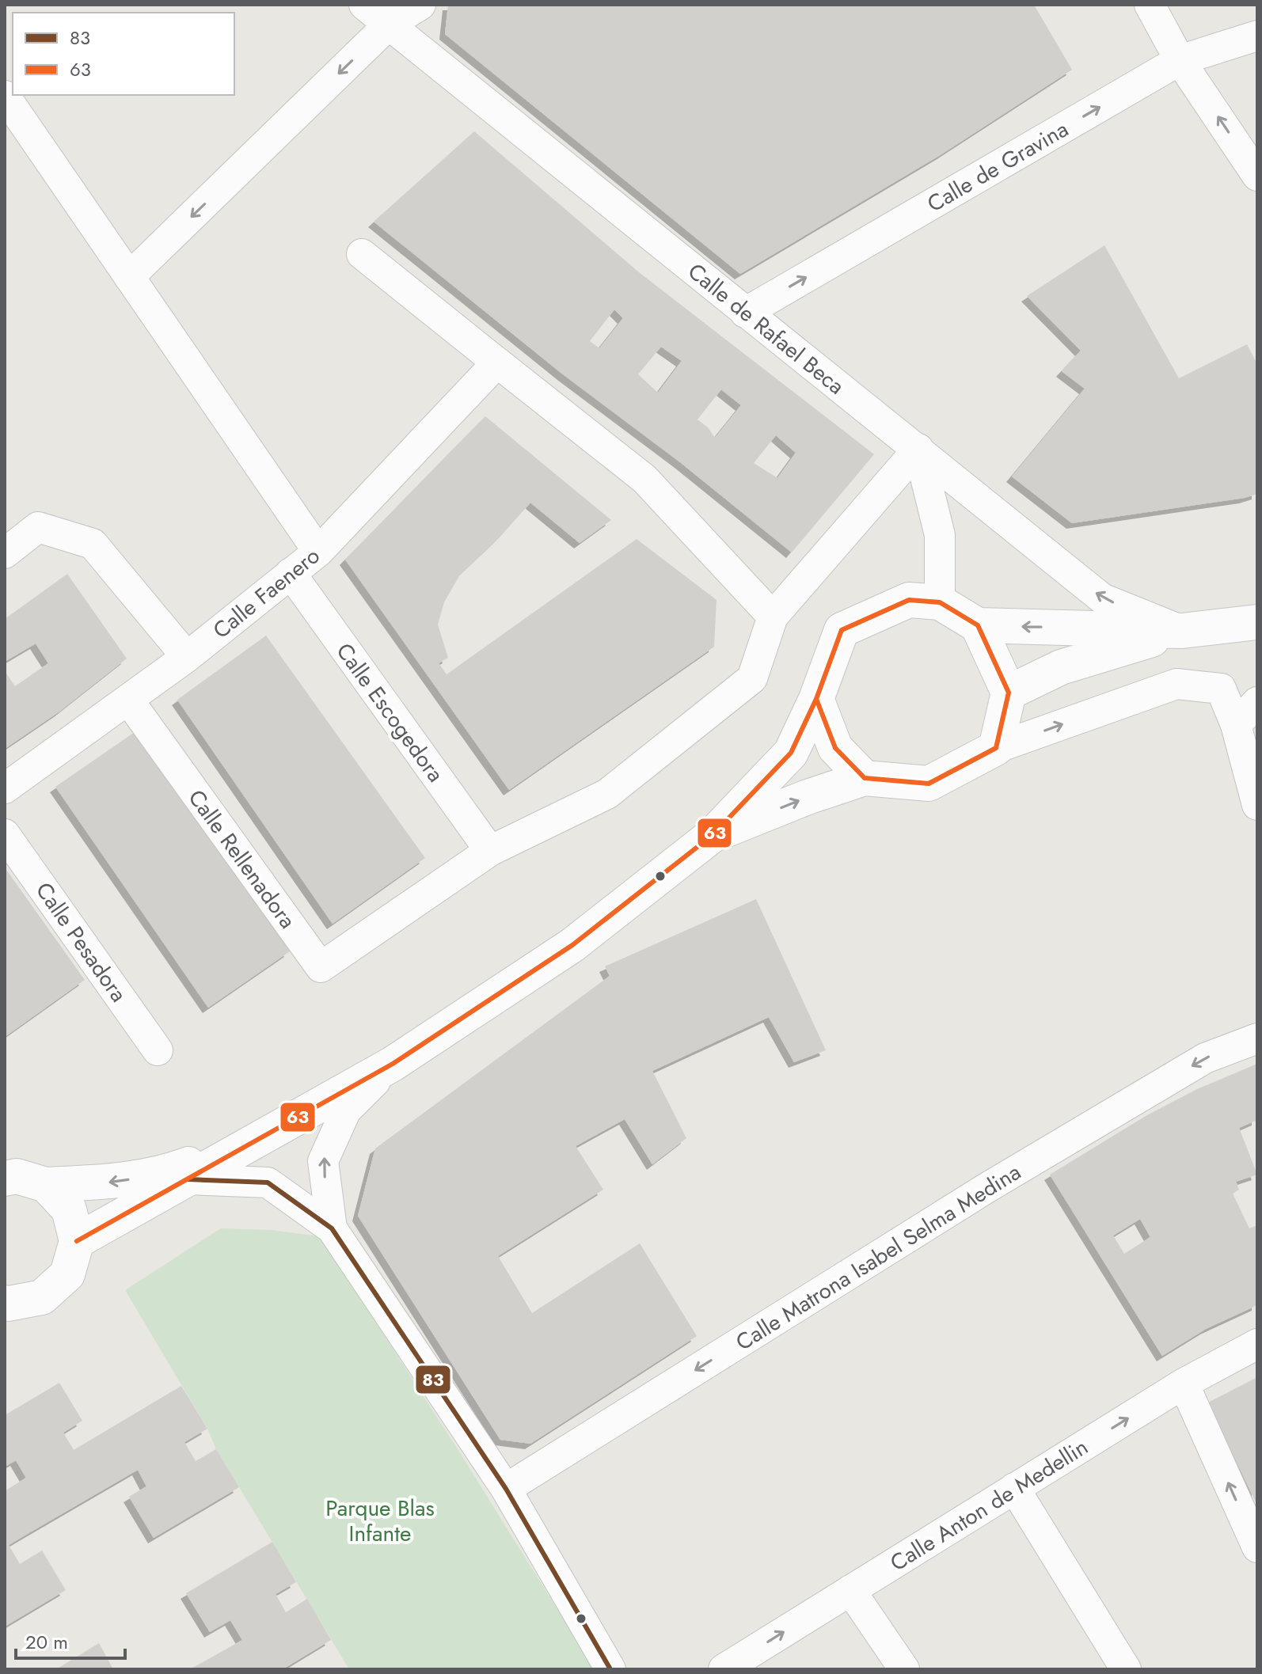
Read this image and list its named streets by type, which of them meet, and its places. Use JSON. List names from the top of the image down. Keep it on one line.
{"streets":{"street":["Calle de Gravina","Calle de Rafael Beca","Calle Faenero","Calle Escogedora","Calle Rellenadora","Calle Pesadora","Calle Matrona Isabel Selma Medina","Calle Anton de Medellin"]},"crossings":[["Calle de Gravina","Calle de Rafael Beca"],["Calle Faenero","Calle Escogedora"],["Calle Faenero","Calle Rellenadora"],["Calle Escogedora","Calle Rellenadora"]],"one_way":["Calle de Gravina","Calle Matrona Isabel Selma Medina","Calle Anton de Medellin"],"parks":["Parque Blas Infante"],"lines":["transit line 63","transit line 83"],"legend":["83","63"],"scale_bar":"20 m"}
